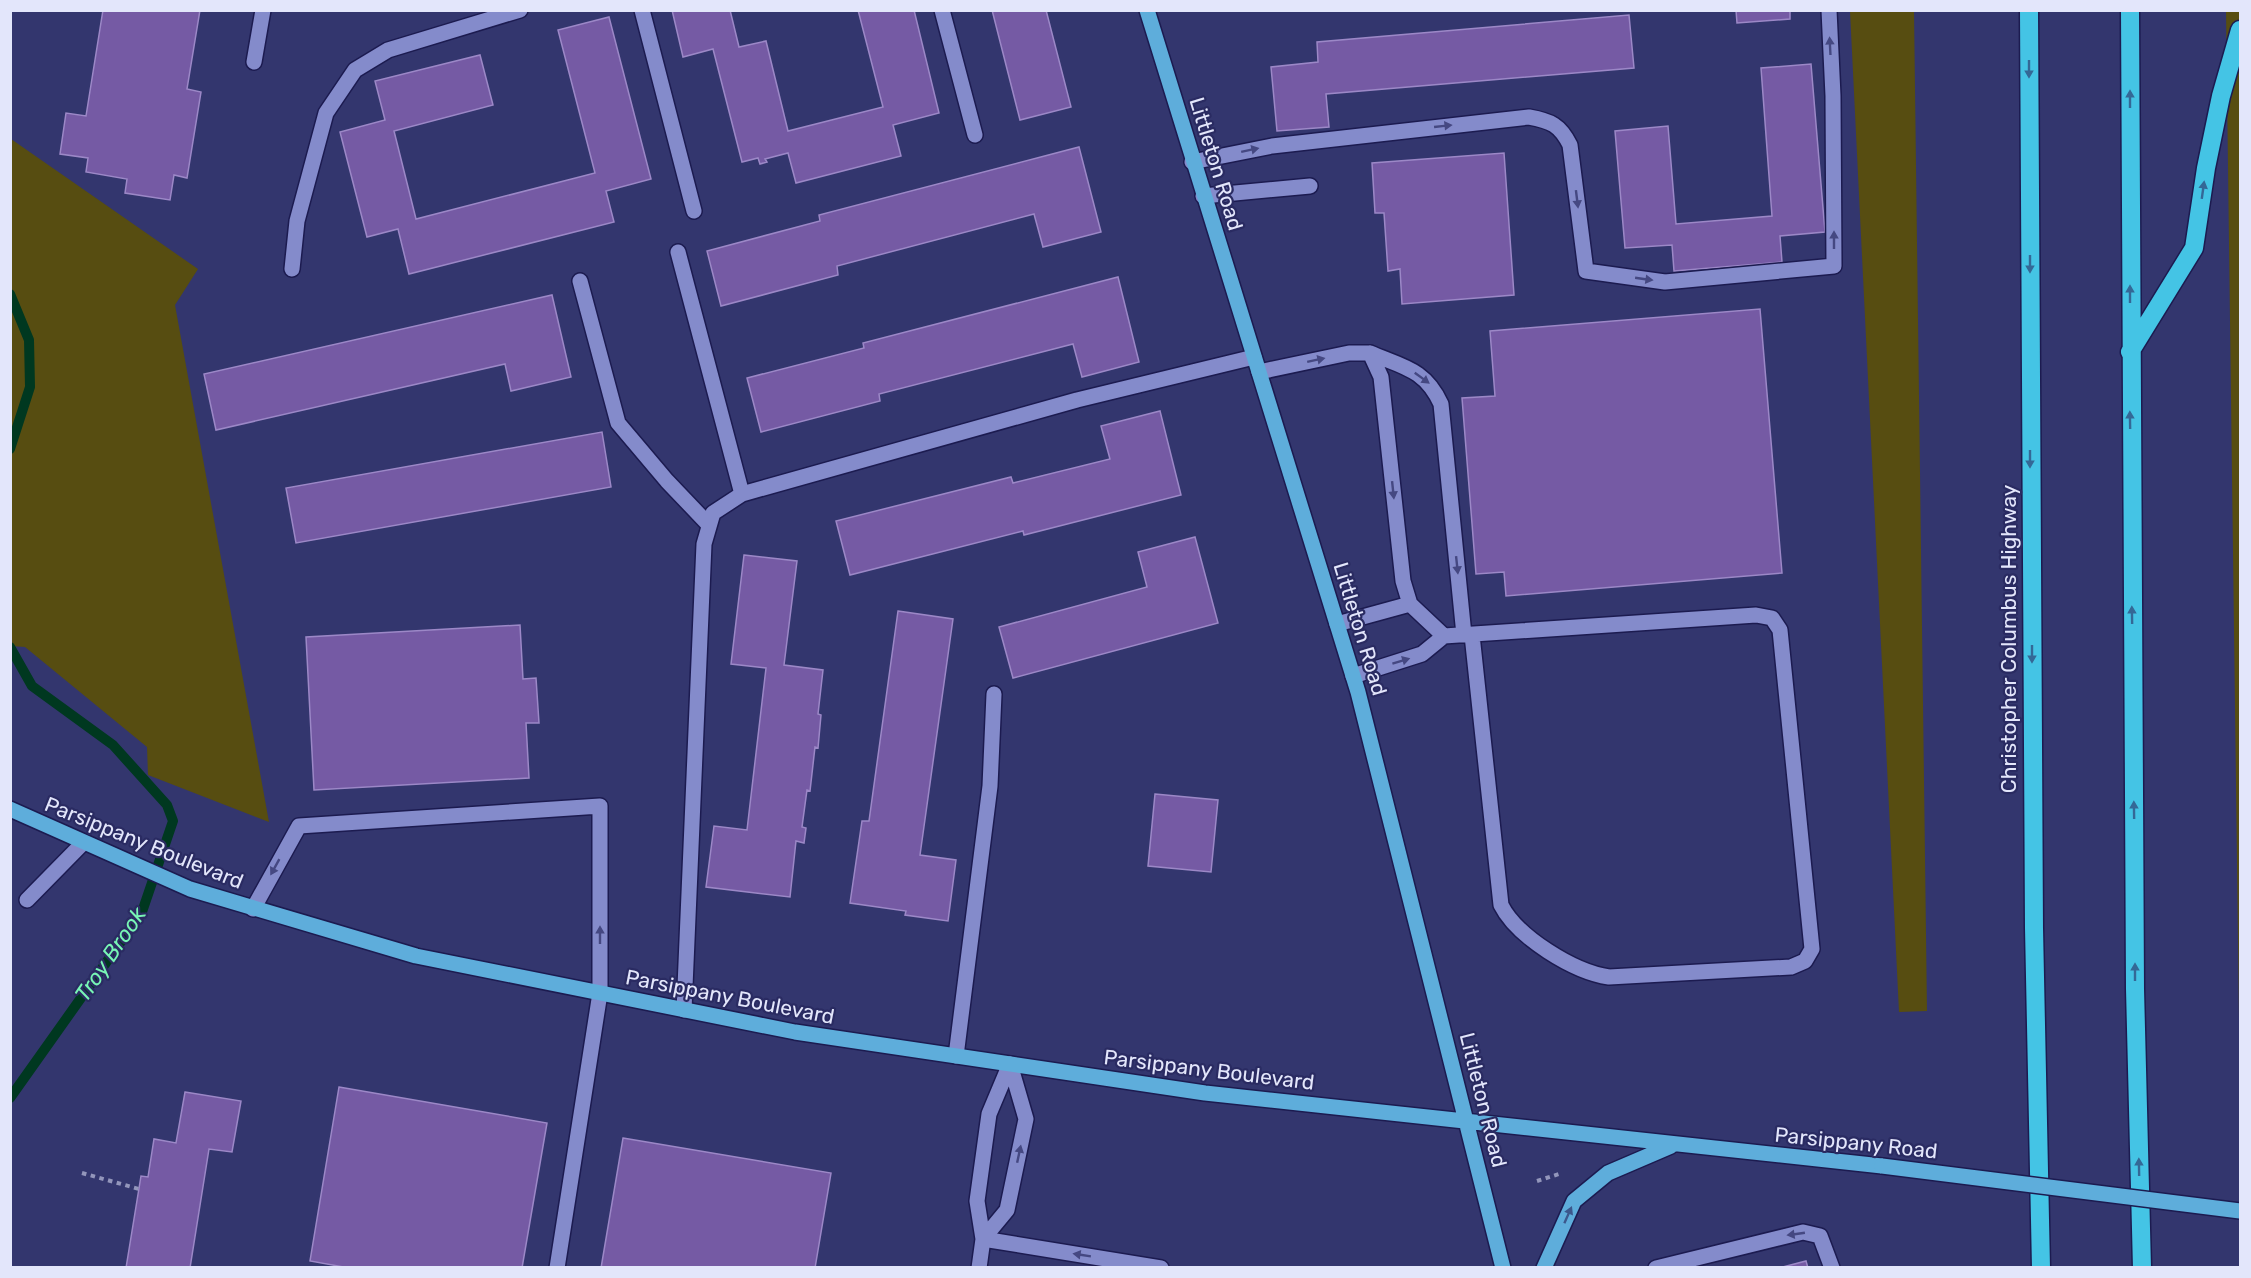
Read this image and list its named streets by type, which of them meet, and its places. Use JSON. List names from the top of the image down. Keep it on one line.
{"streets":{"highway":["Christopher Columbus Highway"],"main road":["Littleton Road","Parsippany Boulevard","Parsippany Road"]},"crossings":[["Littleton Road","Parsippany Boulevard"],["Littleton Road","Parsippany Road"],["Parsippany Boulevard","Parsippany Road"]],"water":["Troy Brook"]}
